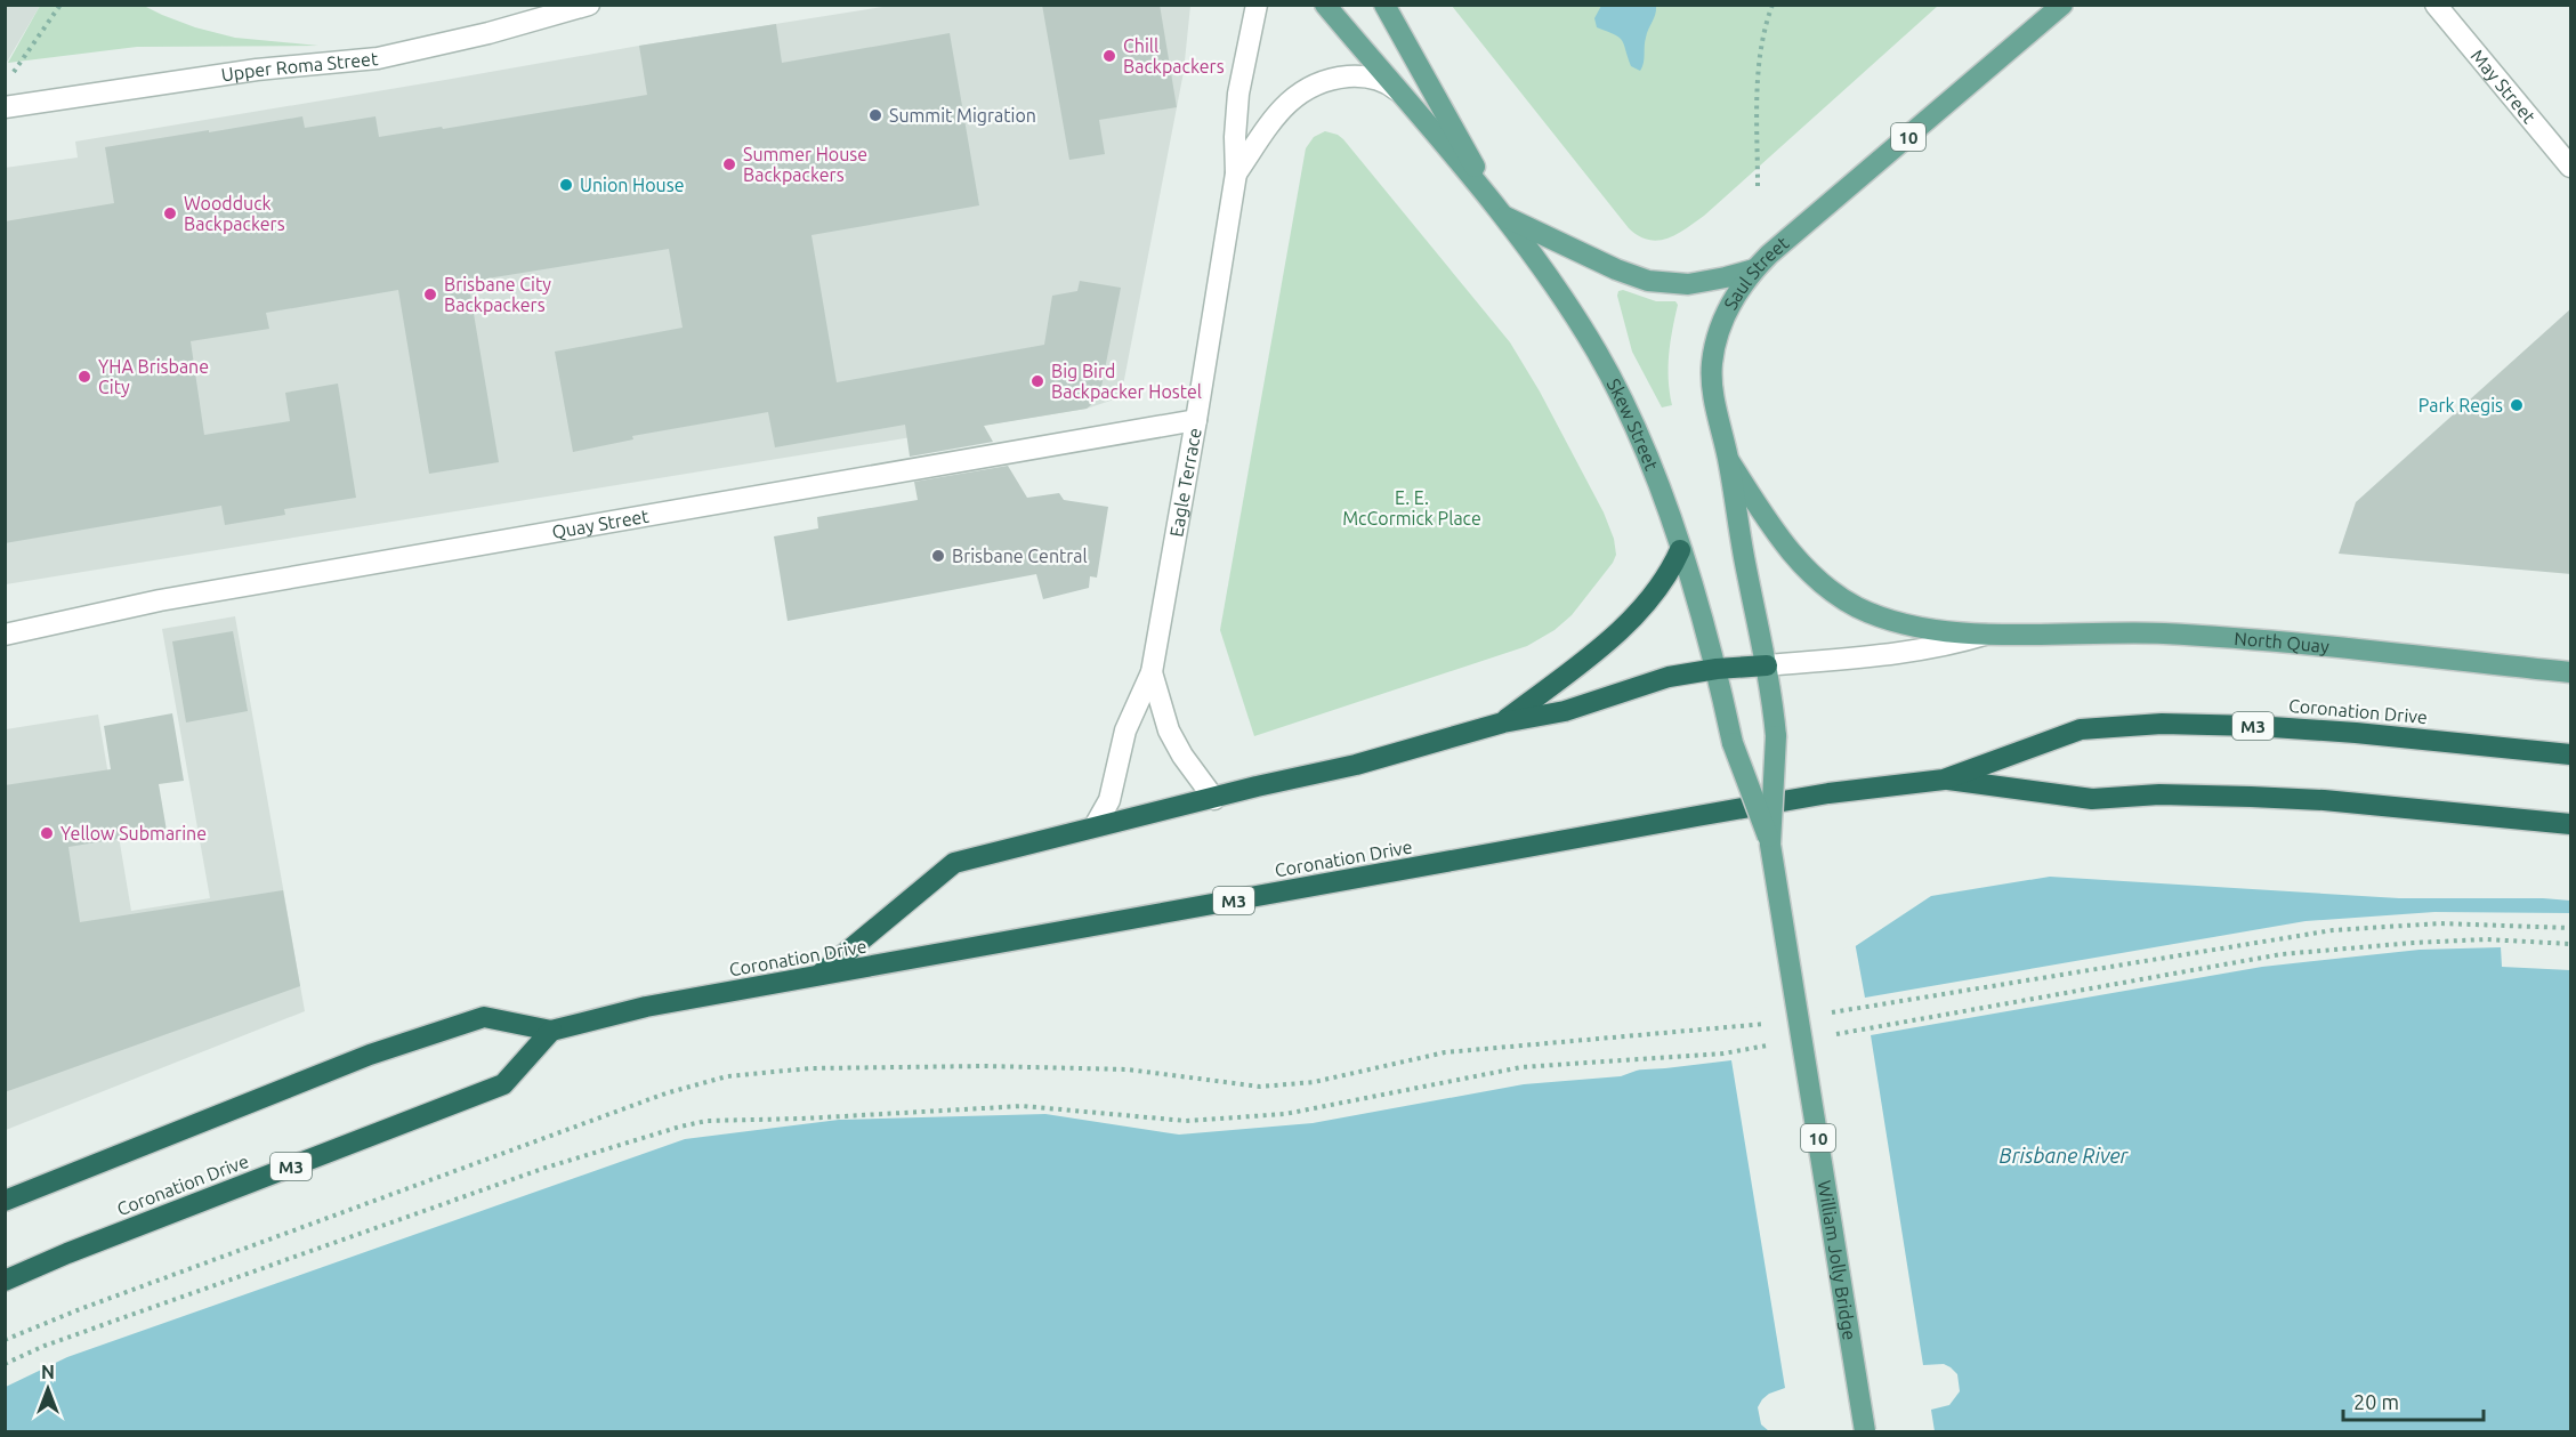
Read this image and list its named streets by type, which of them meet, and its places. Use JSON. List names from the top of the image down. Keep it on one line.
{"streets":{"highway":["Coronation Drive","M3"],"main road":["10","Saul Street","Skew Street","North Quay","William Jolly Bridge"],"street":["Upper Roma Street","May Street","Eagle Terrace","Quay Street"]},"crossings":[["Saul Street","North Quay"],["Saul Street","William Jolly Bridge"],["Skew Street","Eagle Terrace"],["Skew Street","William Jolly Bridge"],["Eagle Terrace","Quay Street"],["North Quay","William Jolly Bridge"]],"water":["Brisbane River"],"parks":["E. E. McCormick Place"],"places":["Chill Backpackers","Summit Migration","Summer House Backpackers","Union House","Woodduck Backpackers","Brisbane City Backpackers","YHA Brisbane City","Big Bird Backpacker Hostel","Park Regis","Brisbane Central","Yellow Submarine"],"scale_bar":"20 m","north":"top"}
